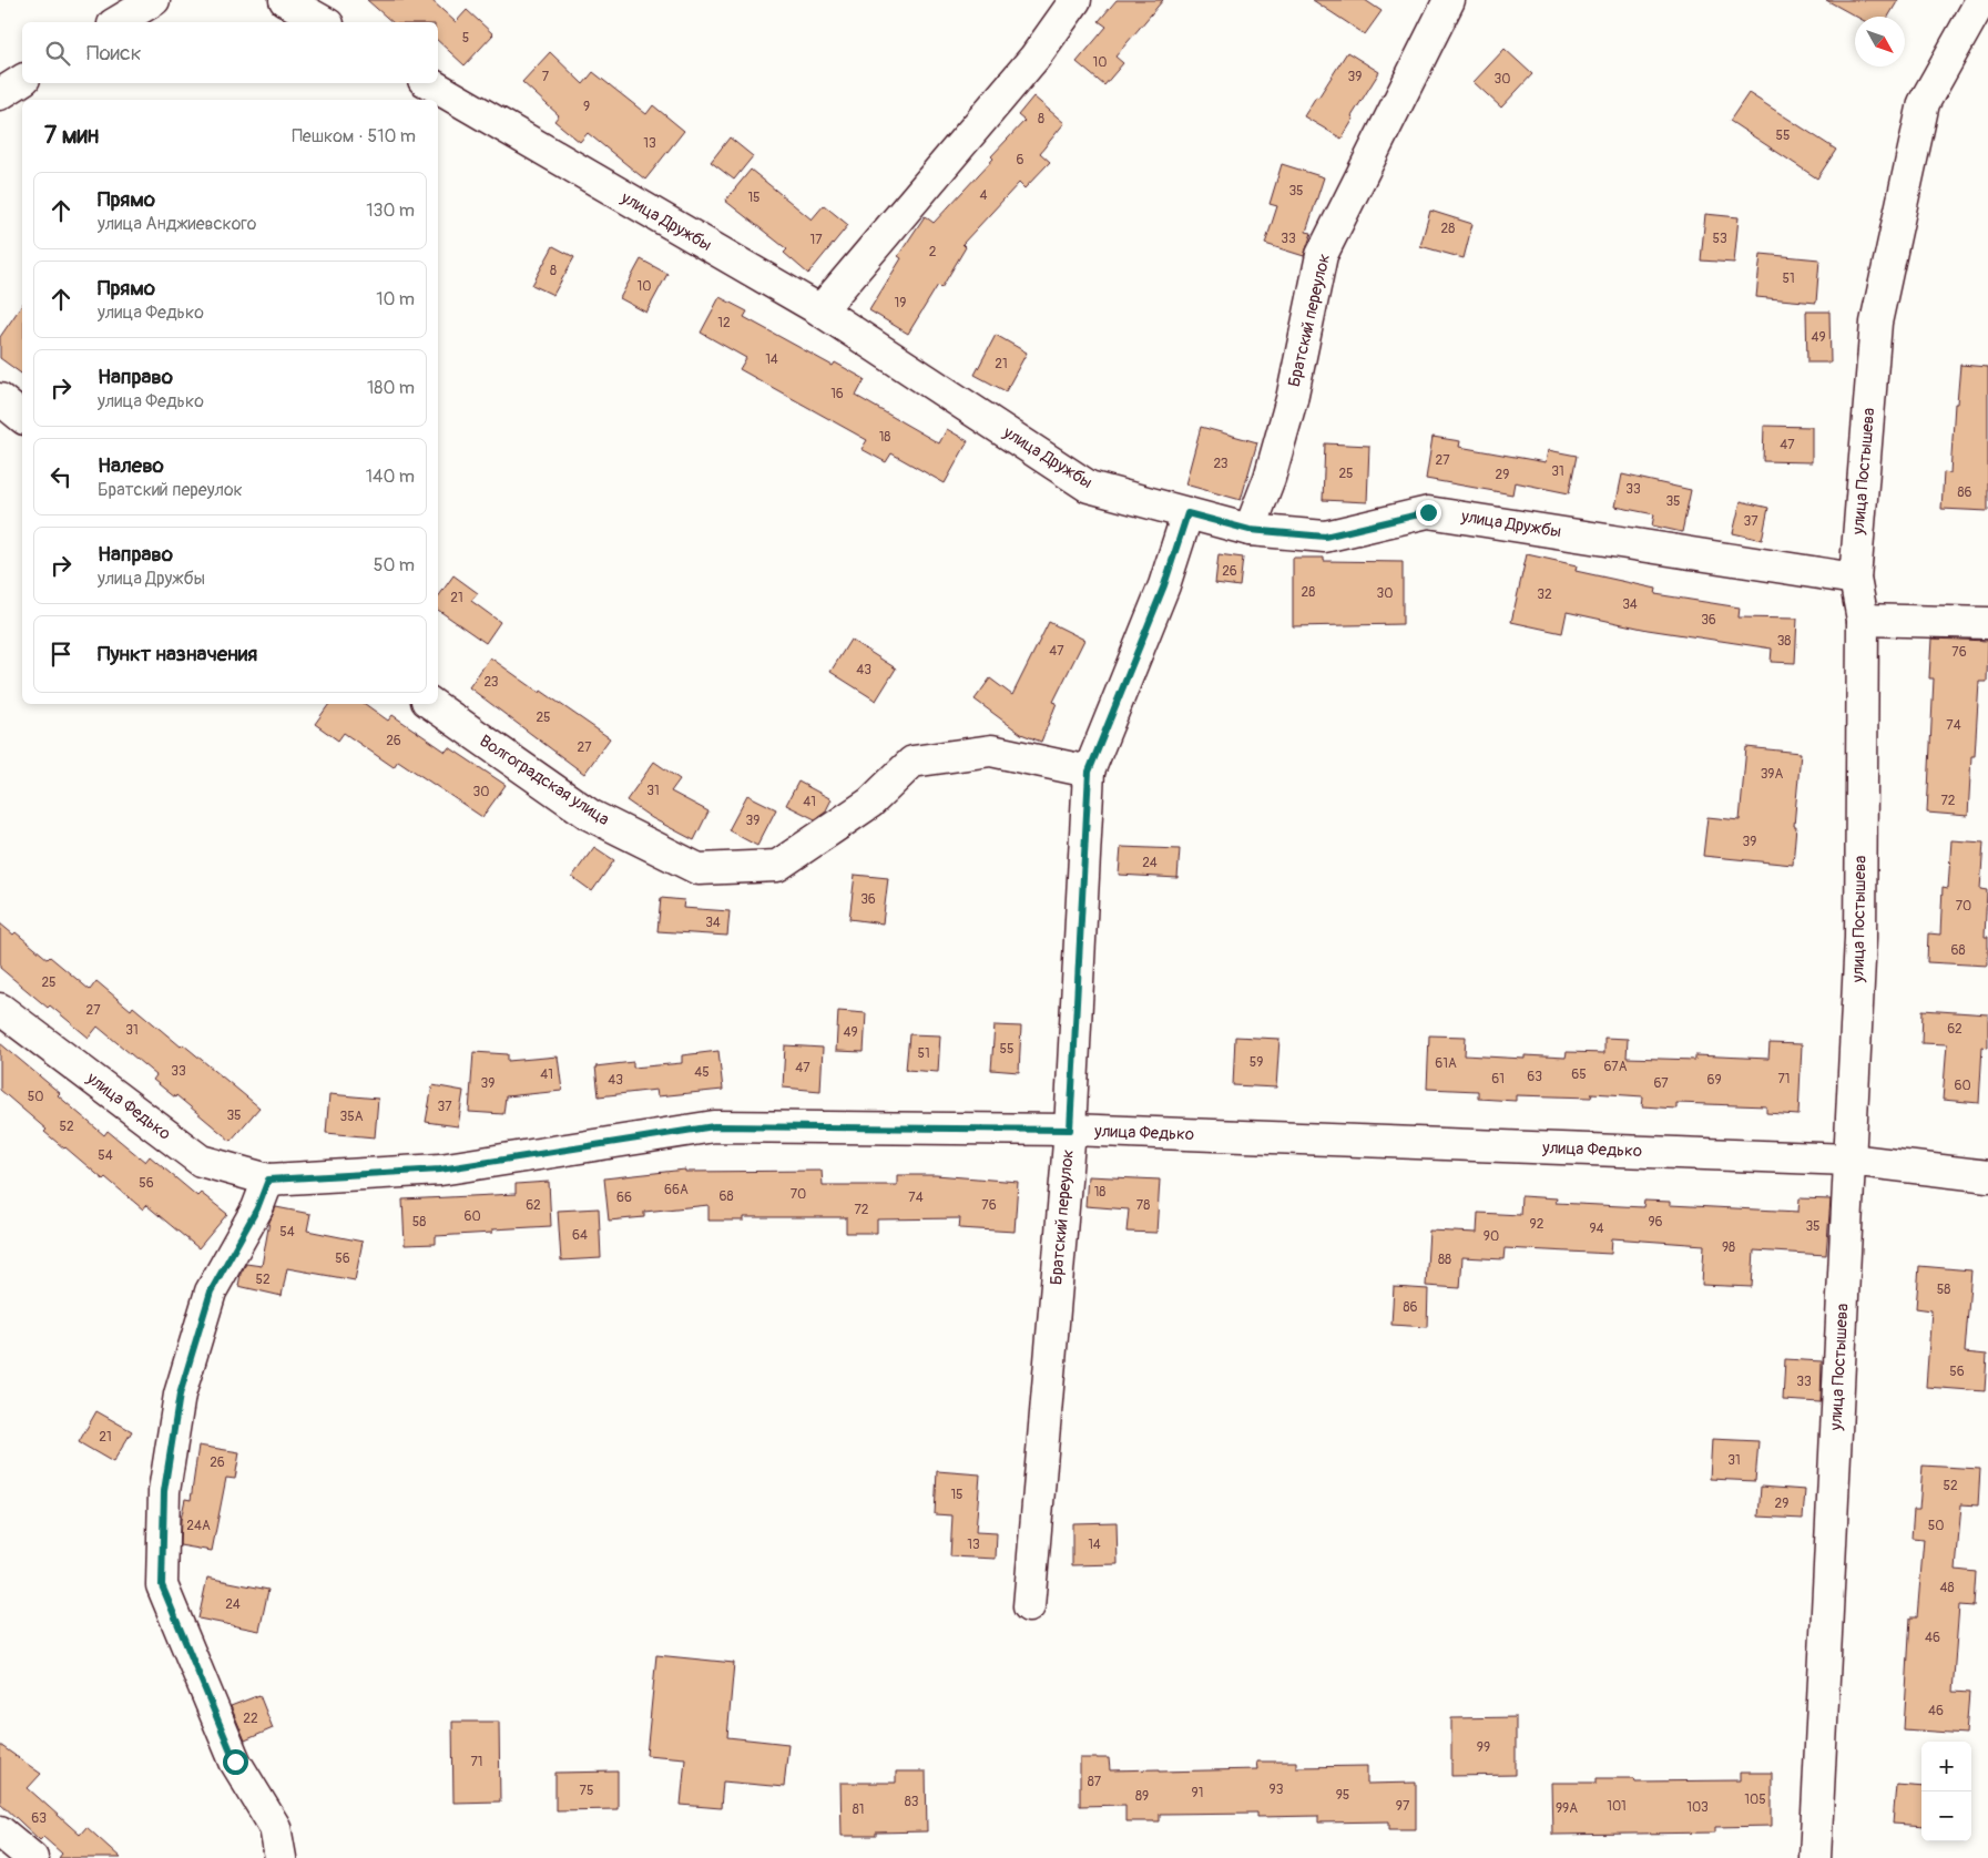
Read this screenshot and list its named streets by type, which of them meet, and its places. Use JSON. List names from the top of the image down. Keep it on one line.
{"streets":{"street":["улица Дружбы","Братский переулок","улица Постышева","Волгоградская улица","улица Федько"]},"crossings":[["улица Дружбы","Братский переулок"],["улица Дружбы","улица Постышева"],["Братский переулок","Волгоградская улица"],["Братский переулок","улица Федько"],["улица Постышева","улица Федько"]],"house_numbers":["5","10","7","39","30","9","8","55","13","6","35","4","15","28","33","53","17","2","8","51","10","19","12","49","14","21","16","18","47","27","23","31","25","29","33","86","35","37","26","28","30","32","21","34","36","38","47","76","43","23","25","74","26","27","39А","31","30","72","41","39","39","24","36","70","34","68","25","27","62","31","49","55","51","59","61А","67А","47","33","45","41","65","63","61","71","43","69","39","67","60","50","37","35","35А","52","54","56","66А","18","70","68","66","74","62","76","78","72","60","58","96","92","35","94","54","64","90","98","56","88","52","58","86","56","33","21","31","26","52","15","29","24А","50","13","14","48","24","46","46","22","99","71","87","93","75","91","95","89","105","83","97","101","103","99А","81","63"],"north":"bottom right","page":{"search":"Поиск","heading":["7 мин","Пешком · 510 m"],"list":[["Прямо","улица Анджиевского","130 m"],["Прямо","улица Федько","10 m"],["Направо","улица Федько","180 m"],["Налево","Братский переулок","140 m"],["Направо","улица Дружбы","50 m"],"Пункт назначения"],"map_buttons":["+","−"]}}
